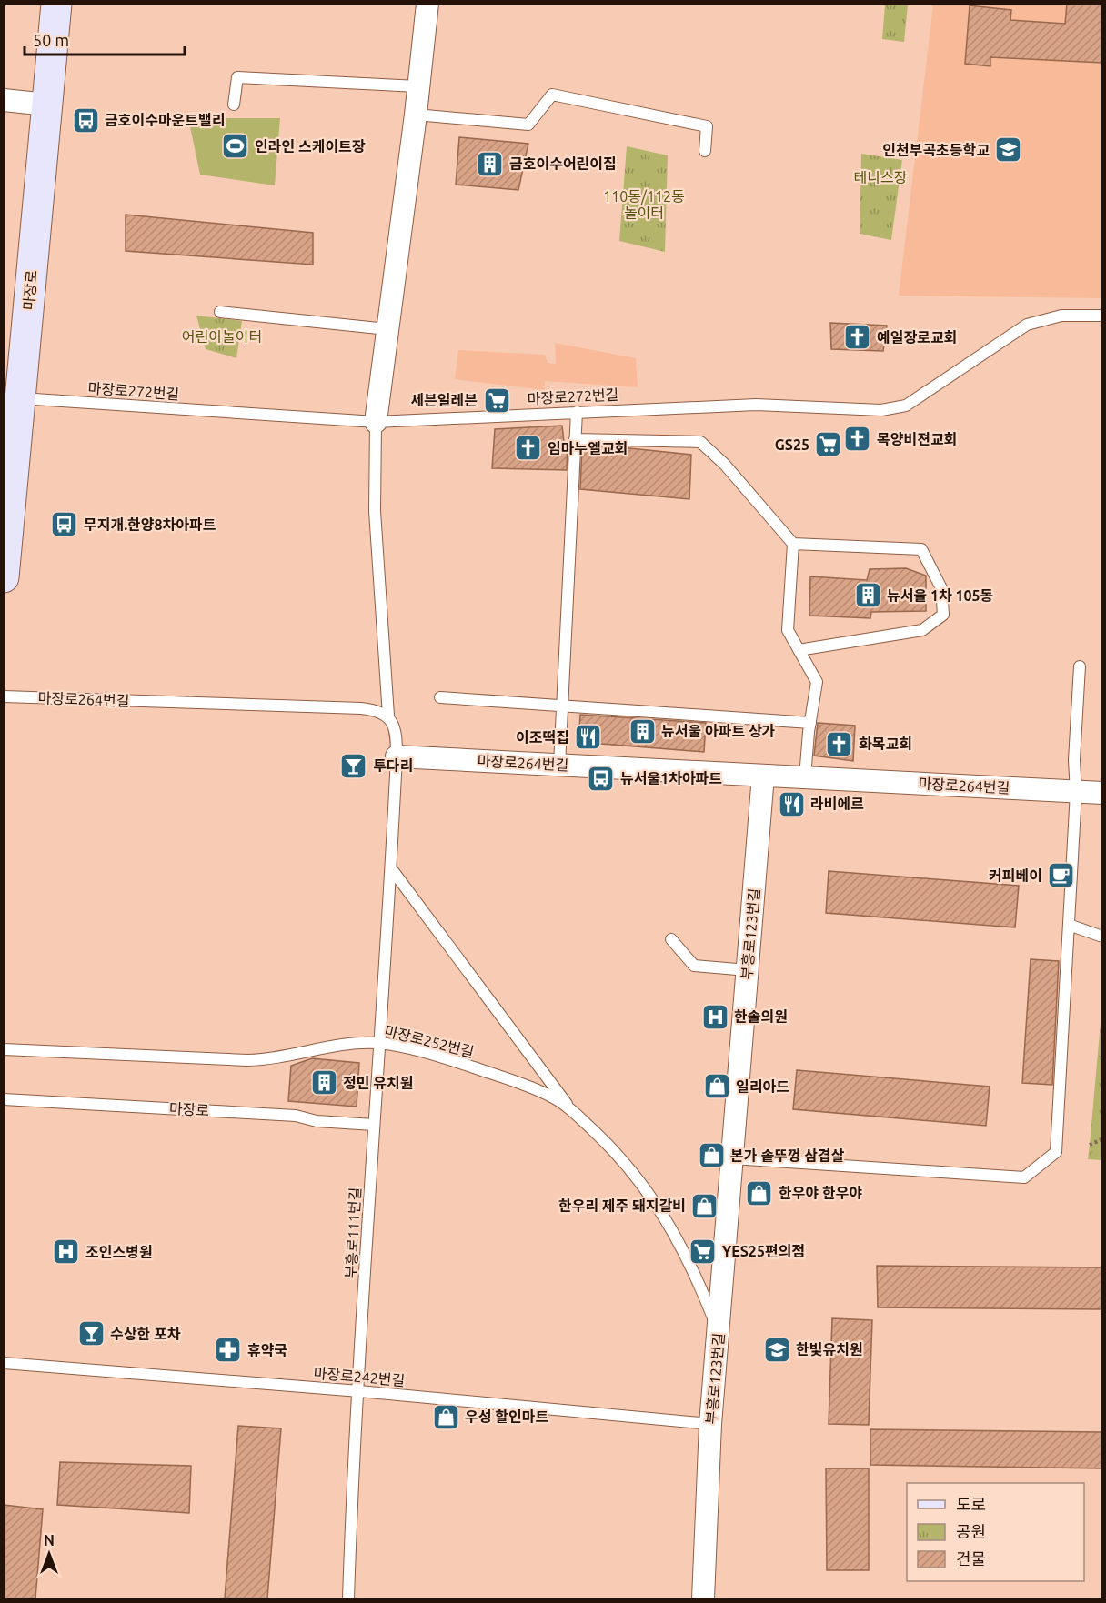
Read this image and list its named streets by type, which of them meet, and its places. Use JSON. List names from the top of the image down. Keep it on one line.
{"streets":{"main road":["마장로"],"street":["마장로264번길","부흥로123번길"],"lane":["마장로272번길","마장로252번길","부흥로111번길","마장로242번길"]},"crossings":[["마장로","마장로272번길"],["마장로","부흥로111번길"],["마장로264번길","부흥로123번길"],["마장로264번길","부흥로111번길"],["부흥로123번길","마장로252번길"],["부흥로123번길","마장로242번길"],["마장로252번길","부흥로111번길"],["부흥로111번길","마장로242번길"]],"parks":["테니스장","110동/112동 놀이터","어린이놀이터"],"places":{"bus stop":["금호이수마운트밸리","무지개.한양8차아파트","뉴서울1차아파트"],"sports":["인라인 스케이트장"],"school or university":["인천부곡초등학교","한빛유치원"],"building":["금호이수어린이집","뉴서울 1차 105동","뉴서울 아파트 상가","정민 유치원"],"church":["예일장로교회","목양비젼교회","임마누엘교회","화목교회"],"supermarket":["세븐일레븐","GS25","YES25편의점"],"restaurant":["이조떡집","라비에르"],"bar":["투다리","수상한 포차"],"cafe":["커피베이"],"hospital":["한솔의원","조인스병원"],"shop":["일리아드","본가 솥뚜껑 삼겹살","한우야 한우야","한우리 제주 돼지갈비","우성 할인마트"],"pharmacy":["휴약국"]},"legend":["도로","공원","건물"],"scale_bar":"50 m","north":"top"}
